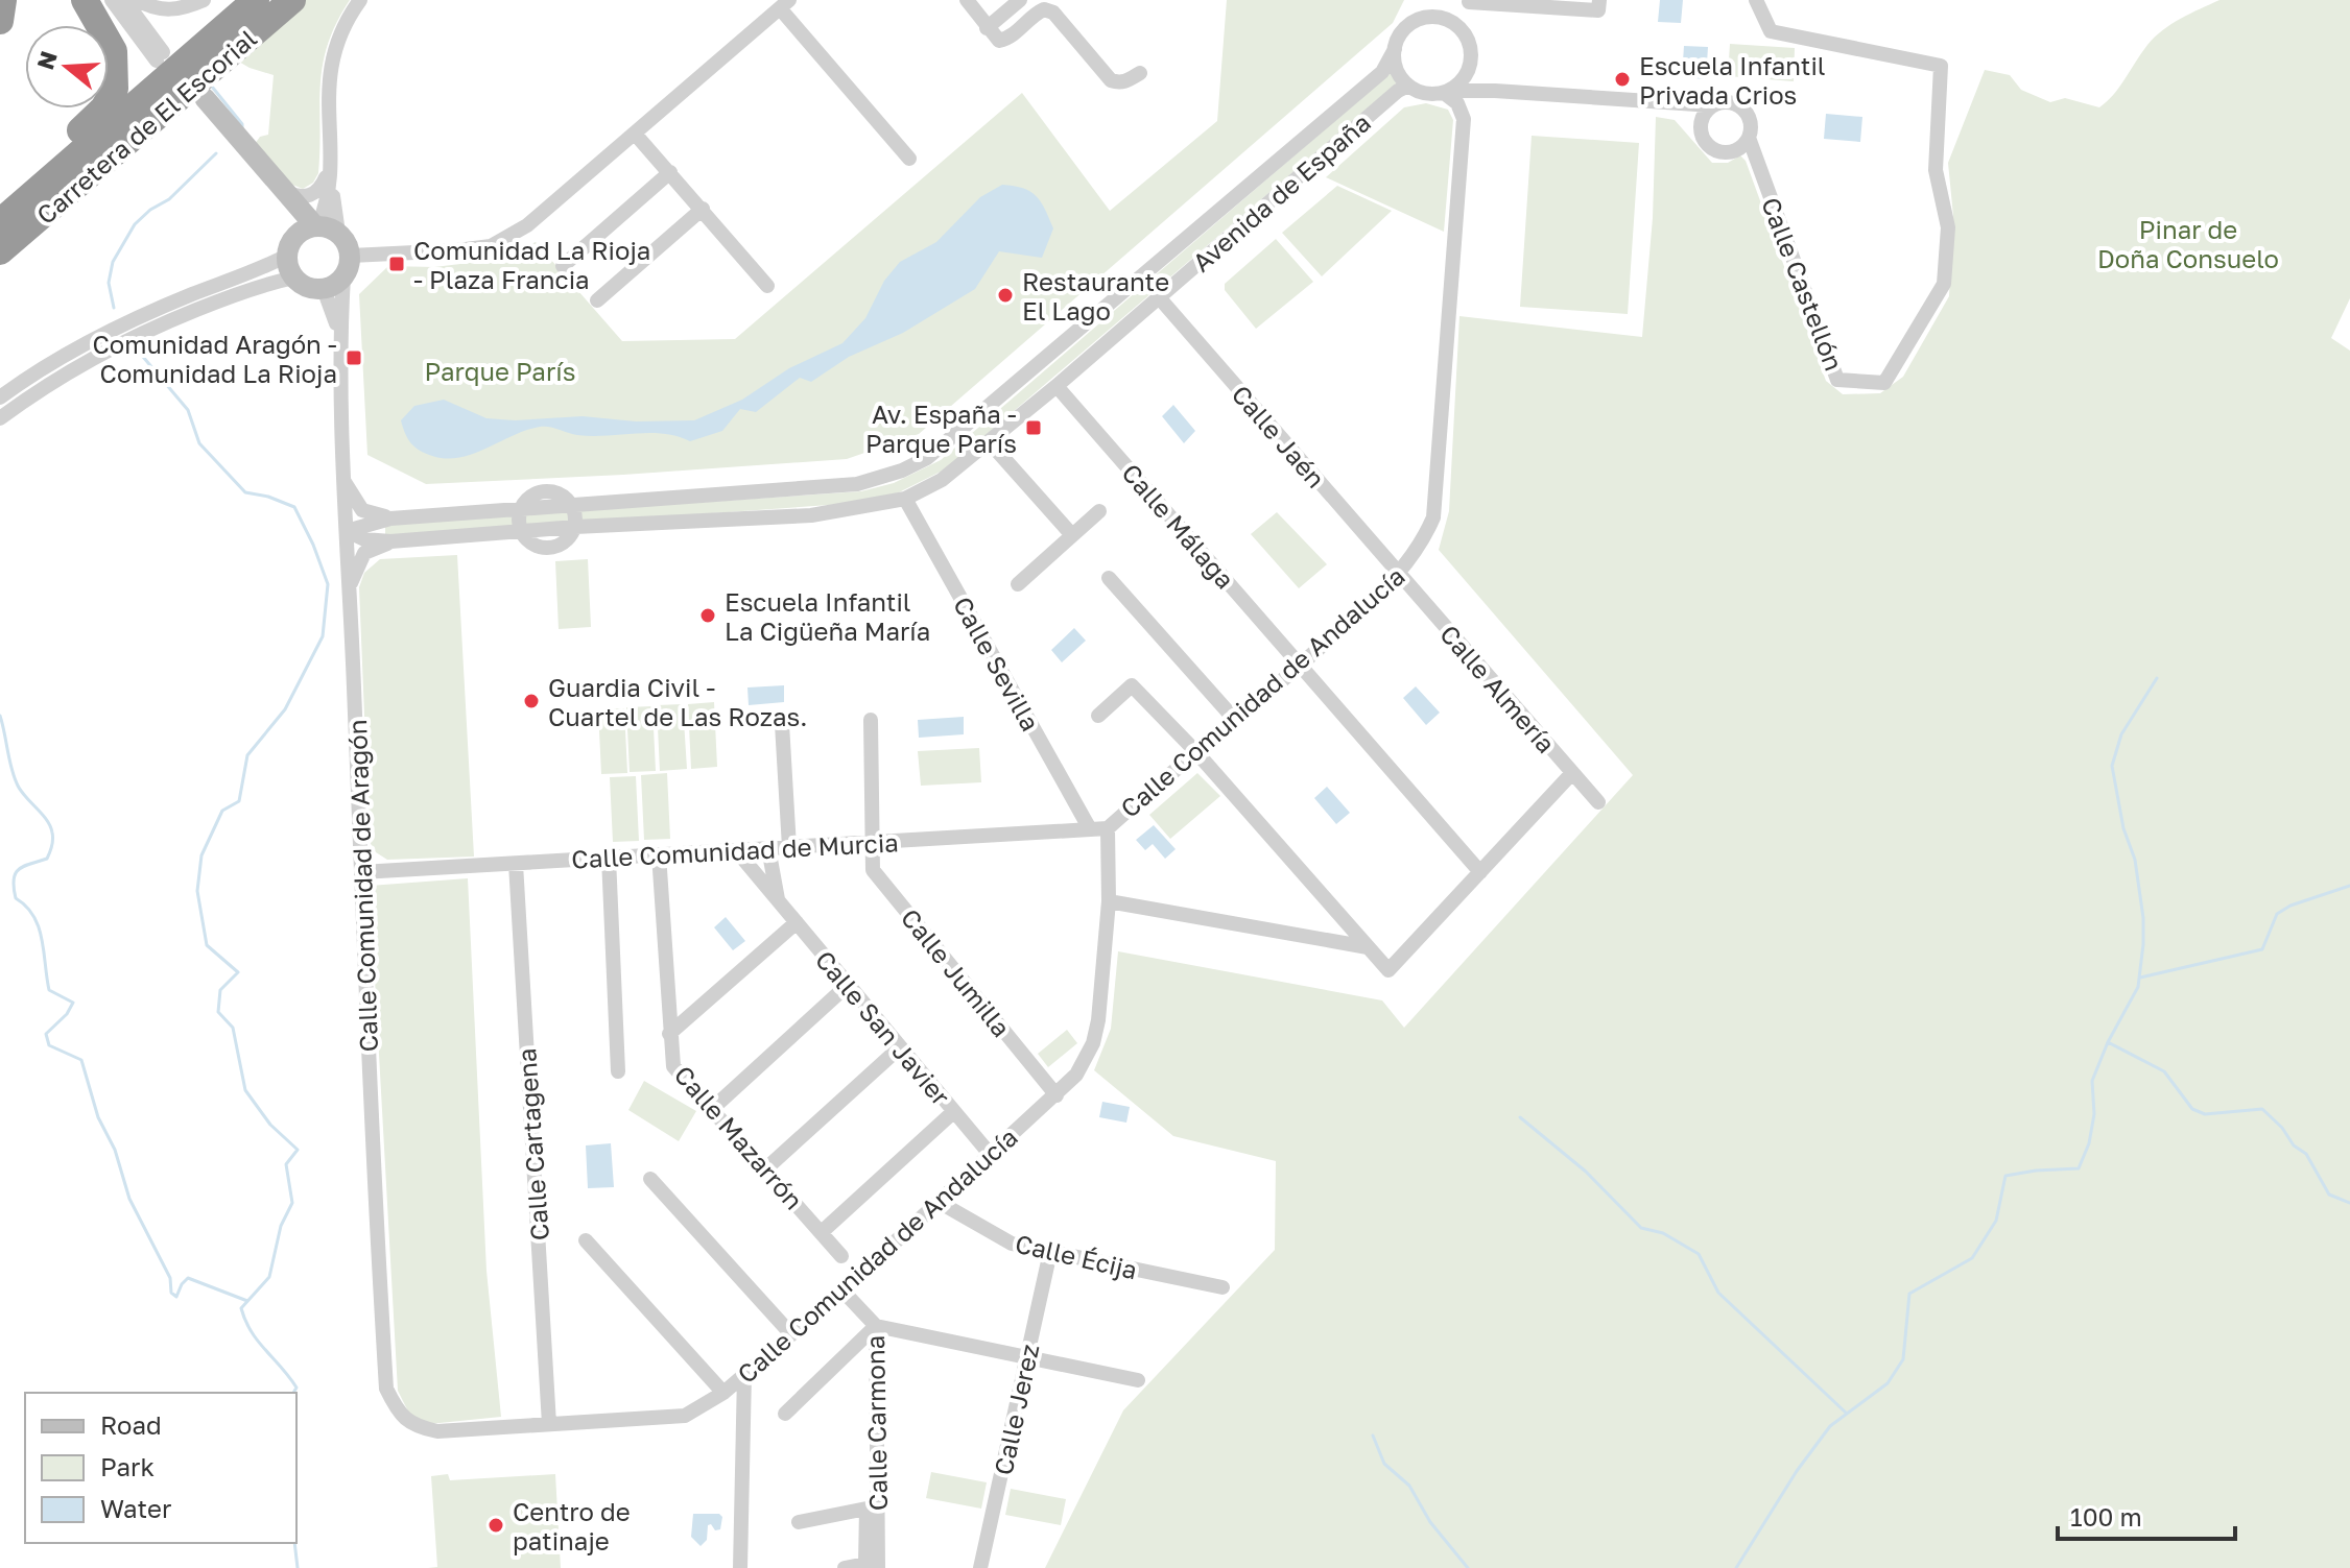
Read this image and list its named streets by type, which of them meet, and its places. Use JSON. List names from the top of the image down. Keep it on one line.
{"streets":{"highway":["Carretera de El Escorial"],"street":["Avenida de España","Calle Castellón","Calle Jaén","Calle Málaga","Calle Sevilla","Calle Almería","Calle Comunidad de Andalucía","Calle Comunidad de Murcia","Calle Comunidad de Aragón","Calle Jumilla","Calle San Javier","Calle Mazarrón","Calle Cartagena","Calle Écija","Calle Jerez","Calle Carmona"]},"crossings":[["Avenida de España","Calle Jaén"],["Avenida de España","Calle Málaga"],["Avenida de España","Calle Sevilla"],["Avenida de España","Calle Comunidad de Aragón"],["Calle Jaén","Calle Almería"],["Calle Jaén","Calle Comunidad de Andalucía"],["Calle Málaga","Calle Comunidad de Andalucía"],["Calle Sevilla","Calle Comunidad de Murcia"],["Calle Almería","Calle Comunidad de Andalucía"],["Calle Comunidad de Andalucía","Calle Comunidad de Murcia"],["Calle Comunidad de Andalucía","Calle Comunidad de Aragón"],["Calle Comunidad de Andalucía","Calle Jumilla"],["Calle Comunidad de Andalucía","Calle San Javier"],["Calle Comunidad de Andalucía","Calle Cartagena"],["Calle Comunidad de Andalucía","Calle Écija"],["Calle Comunidad de Andalucía","Calle Carmona"],["Calle Comunidad de Murcia","Calle Comunidad de Aragón"],["Calle Comunidad de Murcia","Calle Jumilla"],["Calle Comunidad de Murcia","Calle San Javier"],["Calle Comunidad de Murcia","Calle Mazarrón"],["Calle Comunidad de Murcia","Calle Cartagena"],["Calle Écija","Calle Jerez"]],"parks":["Pinar de Doña Consuelo","Parque París"],"places":{"other":["Escuela Infantil Privada Crios","Restaurante El Lago","Escuela Infantil La Cigüeña María","Guardia Civil - Cuartel de Las Rozas.","Centro de patinaje"],"transit":["Comunidad La Rioja - Plaza Francia","Comunidad Aragón - Comunidad La Rioja","Av. España - Parque París"]},"legend":["Road","Park","Water"],"scale_bar":"100 m","north":"left"}
